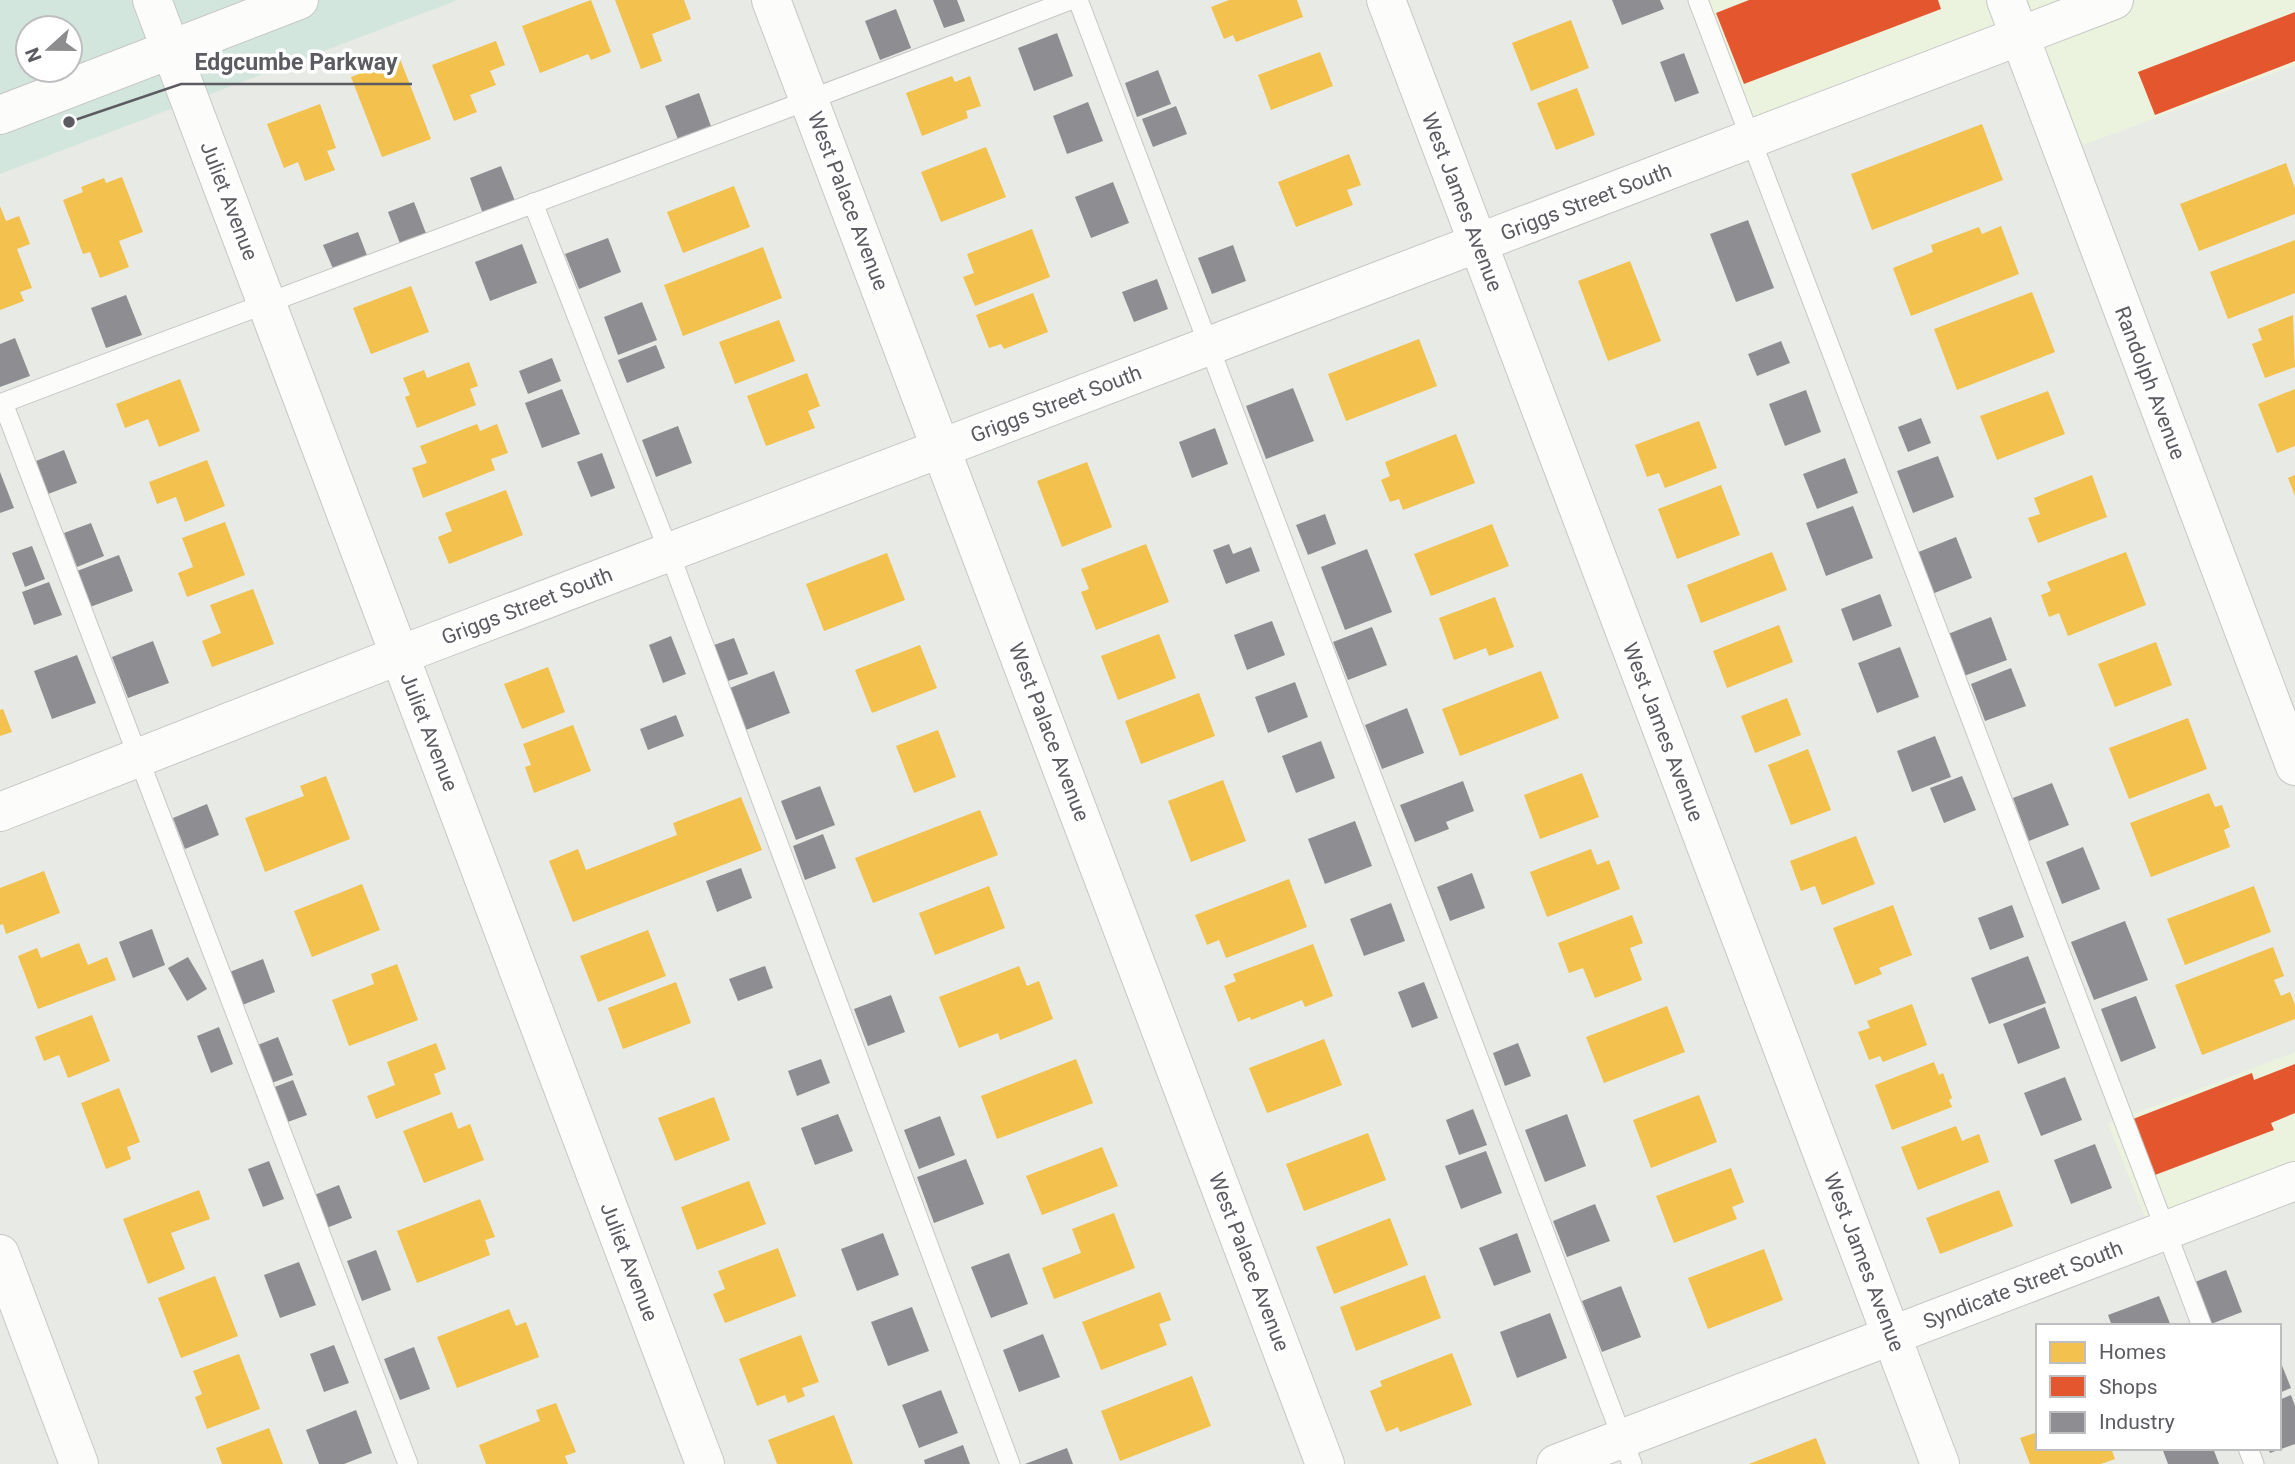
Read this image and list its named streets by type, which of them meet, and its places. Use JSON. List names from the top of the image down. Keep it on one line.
{"streets":{"street":["Juliet Avenue","West Palace Avenue","West James Avenue","Griggs Street South","Randolph Avenue","Syndicate Street South"]},"crossings":[["Juliet Avenue","Griggs Street South"],["West Palace Avenue","Griggs Street South"],["West James Avenue","Griggs Street South"],["West James Avenue","Syndicate Street South"],["Griggs Street South","Randolph Avenue"]],"places":["Edgcumbe Parkway"],"legend":["Homes","Shops","Industry"],"north":"left"}
